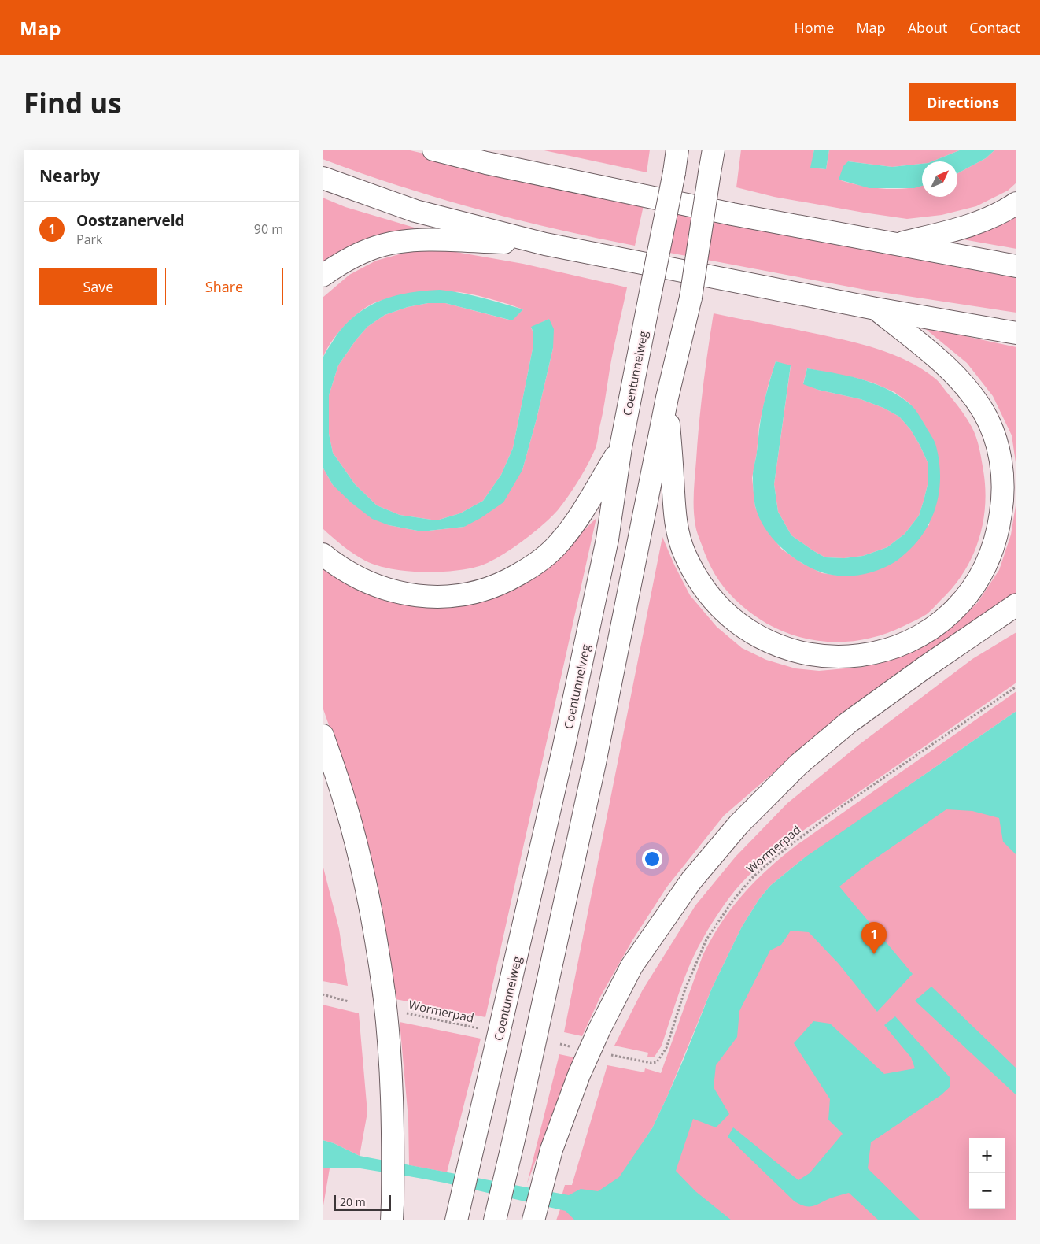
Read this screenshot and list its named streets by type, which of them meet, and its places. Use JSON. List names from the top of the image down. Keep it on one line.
{"streets":{"highway":["Coentunnelweg"],"path":["Wormerpad"]},"scale_bar":"20 m","north":"top right","page":{"header":"Map","nav":["Home","Map","About","Contact"],"buttons":["Directions",["Save","Share"]],"title":"Find us","heading":"Nearby","list":[{"mark":"1","name":"Oostzanerveld","note":"Park","value":"90 m"}],"pins":"1","map_buttons":["+","−"],"scale":"20 m"}}
